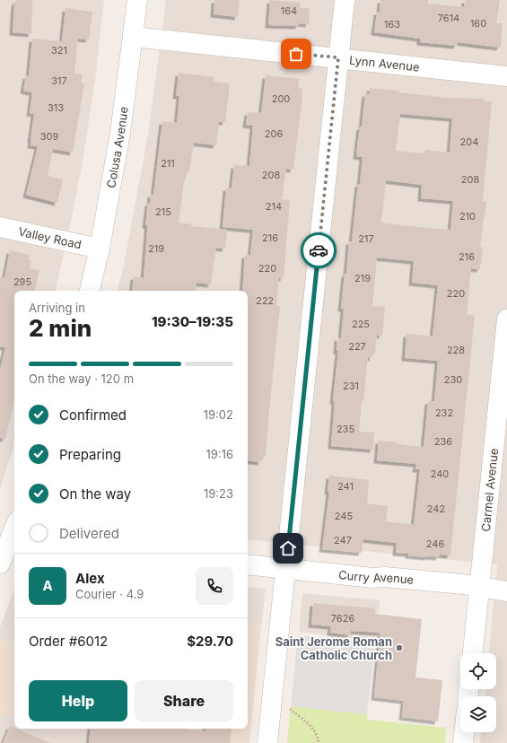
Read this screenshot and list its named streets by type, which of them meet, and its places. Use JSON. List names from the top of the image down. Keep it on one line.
{"streets":{"street":["Lynn Avenue","Colusa Avenue","Valley Road","Carmel Avenue","Curry Avenue"]},"crossings":[["Lynn Avenue","Colusa Avenue"],["Colusa Avenue","Valley Road"],["Carmel Avenue","Curry Avenue"]],"places":["Saint Jerome Roman Catholic Church"],"house_numbers":["164","7614","160","163","321","317","200","313","206","309","204","211","208","208","214","215","210","216","217","219","216","220","219","295","220","222","225","227","228","230","231","232","235","236","240","241","242","245","247","246","7626"],"page":{"heading":["2 min","Arriving in","19:30–19:35"],"panel":["Alex","Courier · 4.9","Order #6012","$29.70"],"bar":"On the way · 120 m","list":[["Confirmed","19:02"],["Preparing","19:16"],["On the way","19:23"],"Delivered"],"round":"A","buttons":["Help","Share"]}}
